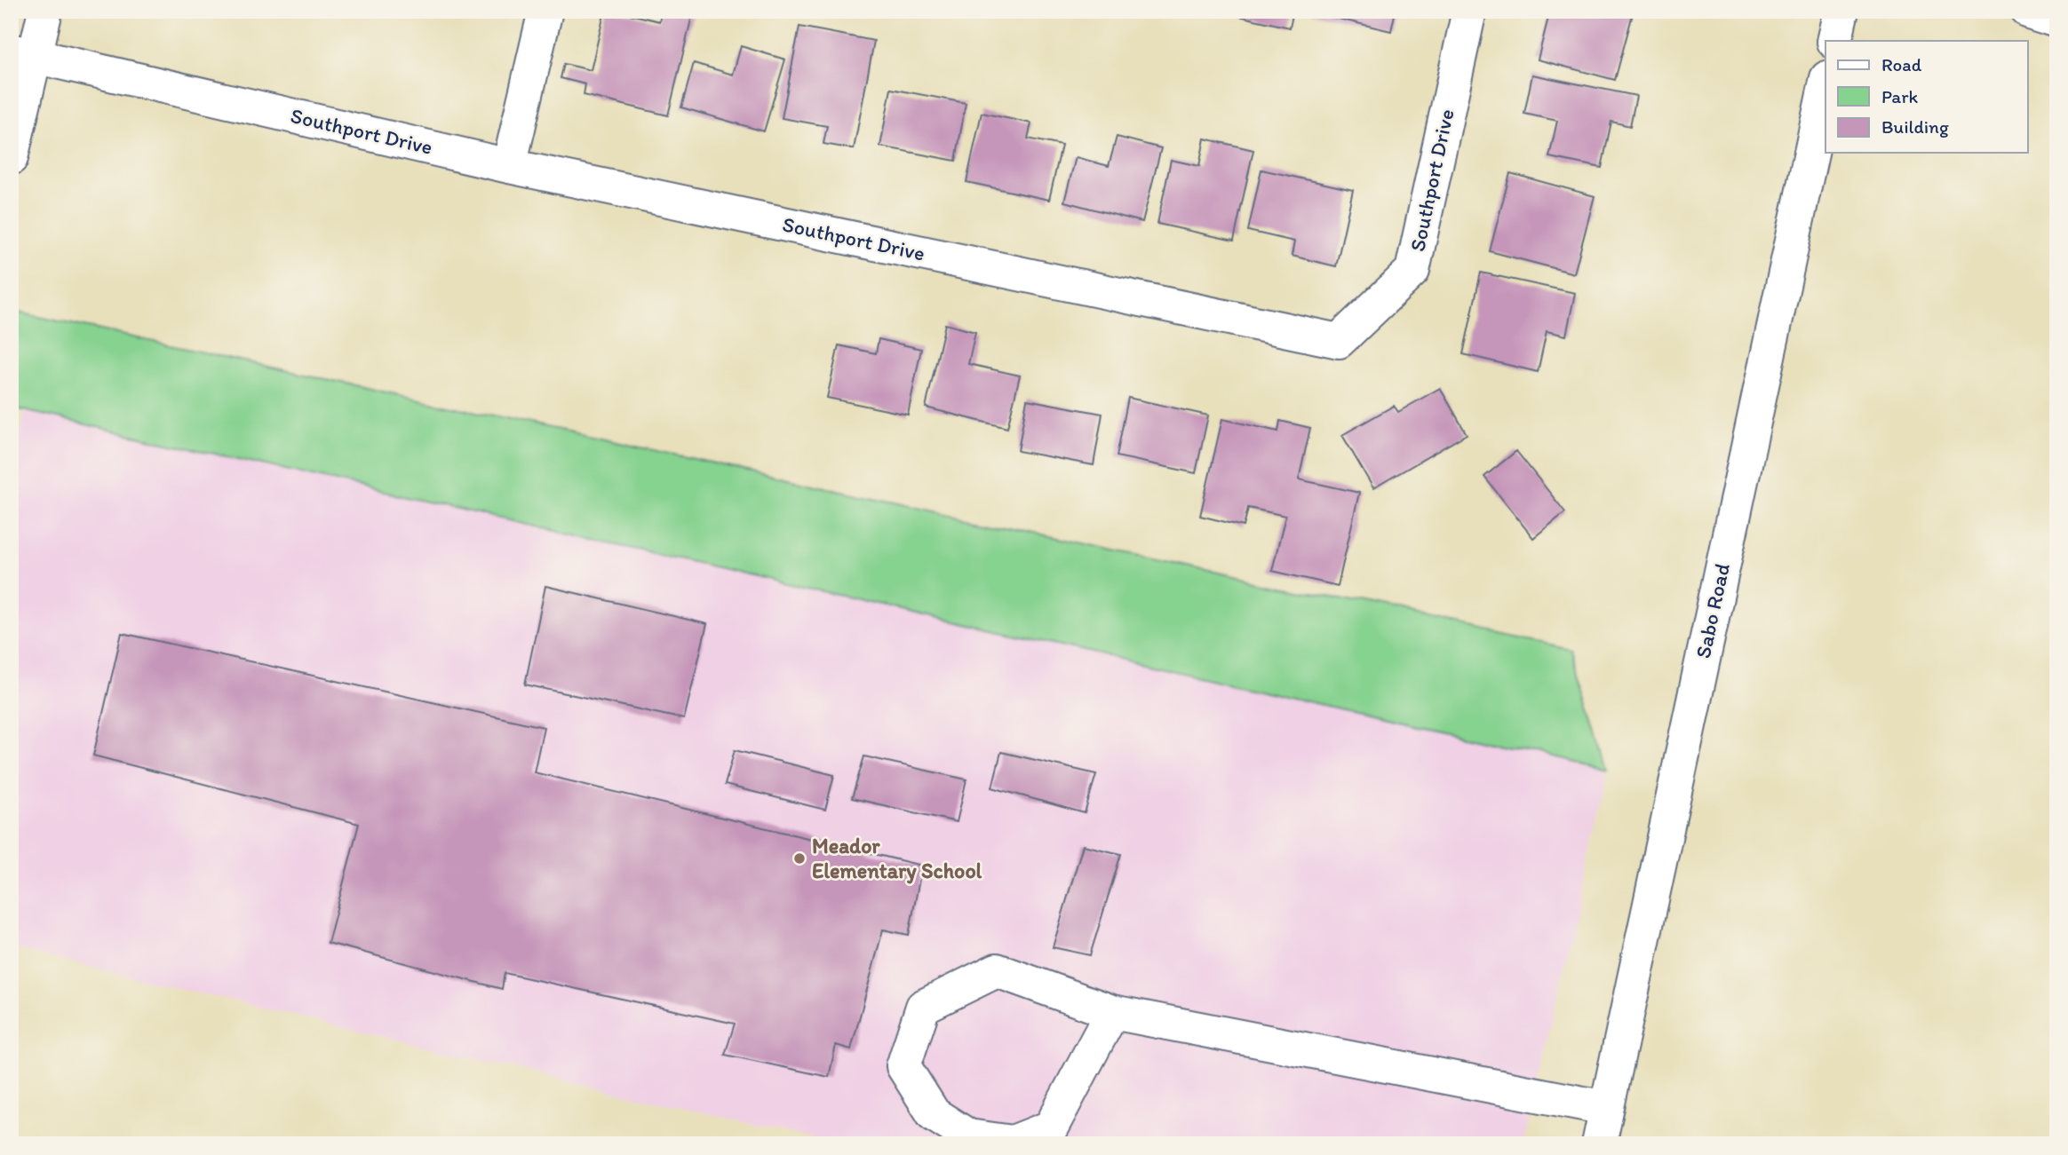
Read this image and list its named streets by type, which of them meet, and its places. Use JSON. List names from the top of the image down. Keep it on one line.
{"streets":{"street":["Southport Drive","Sabo Road"]},"places":["Meador Elementary School"],"legend":["Road","Park","Building"]}
